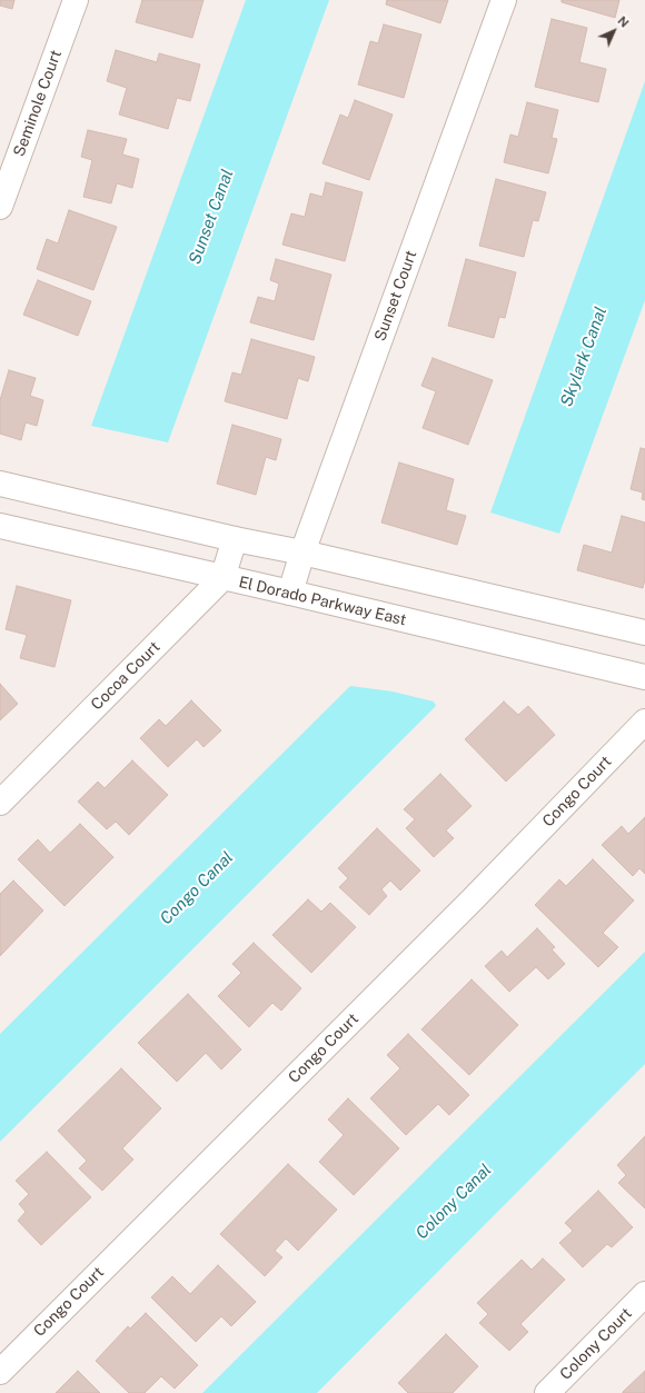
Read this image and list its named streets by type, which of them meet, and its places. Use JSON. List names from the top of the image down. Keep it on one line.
{"streets":{"street":["Seminole Court","Sunset Court","El Dorado Parkway East","Cocoa Court","Congo Court","Colony Court"]},"crossings":[["Sunset Court","El Dorado Parkway East"],["El Dorado Parkway East","Cocoa Court"]],"water":["Sunset Canal","Skylark Canal","Congo Canal","Colony Canal"],"north":"top right"}
